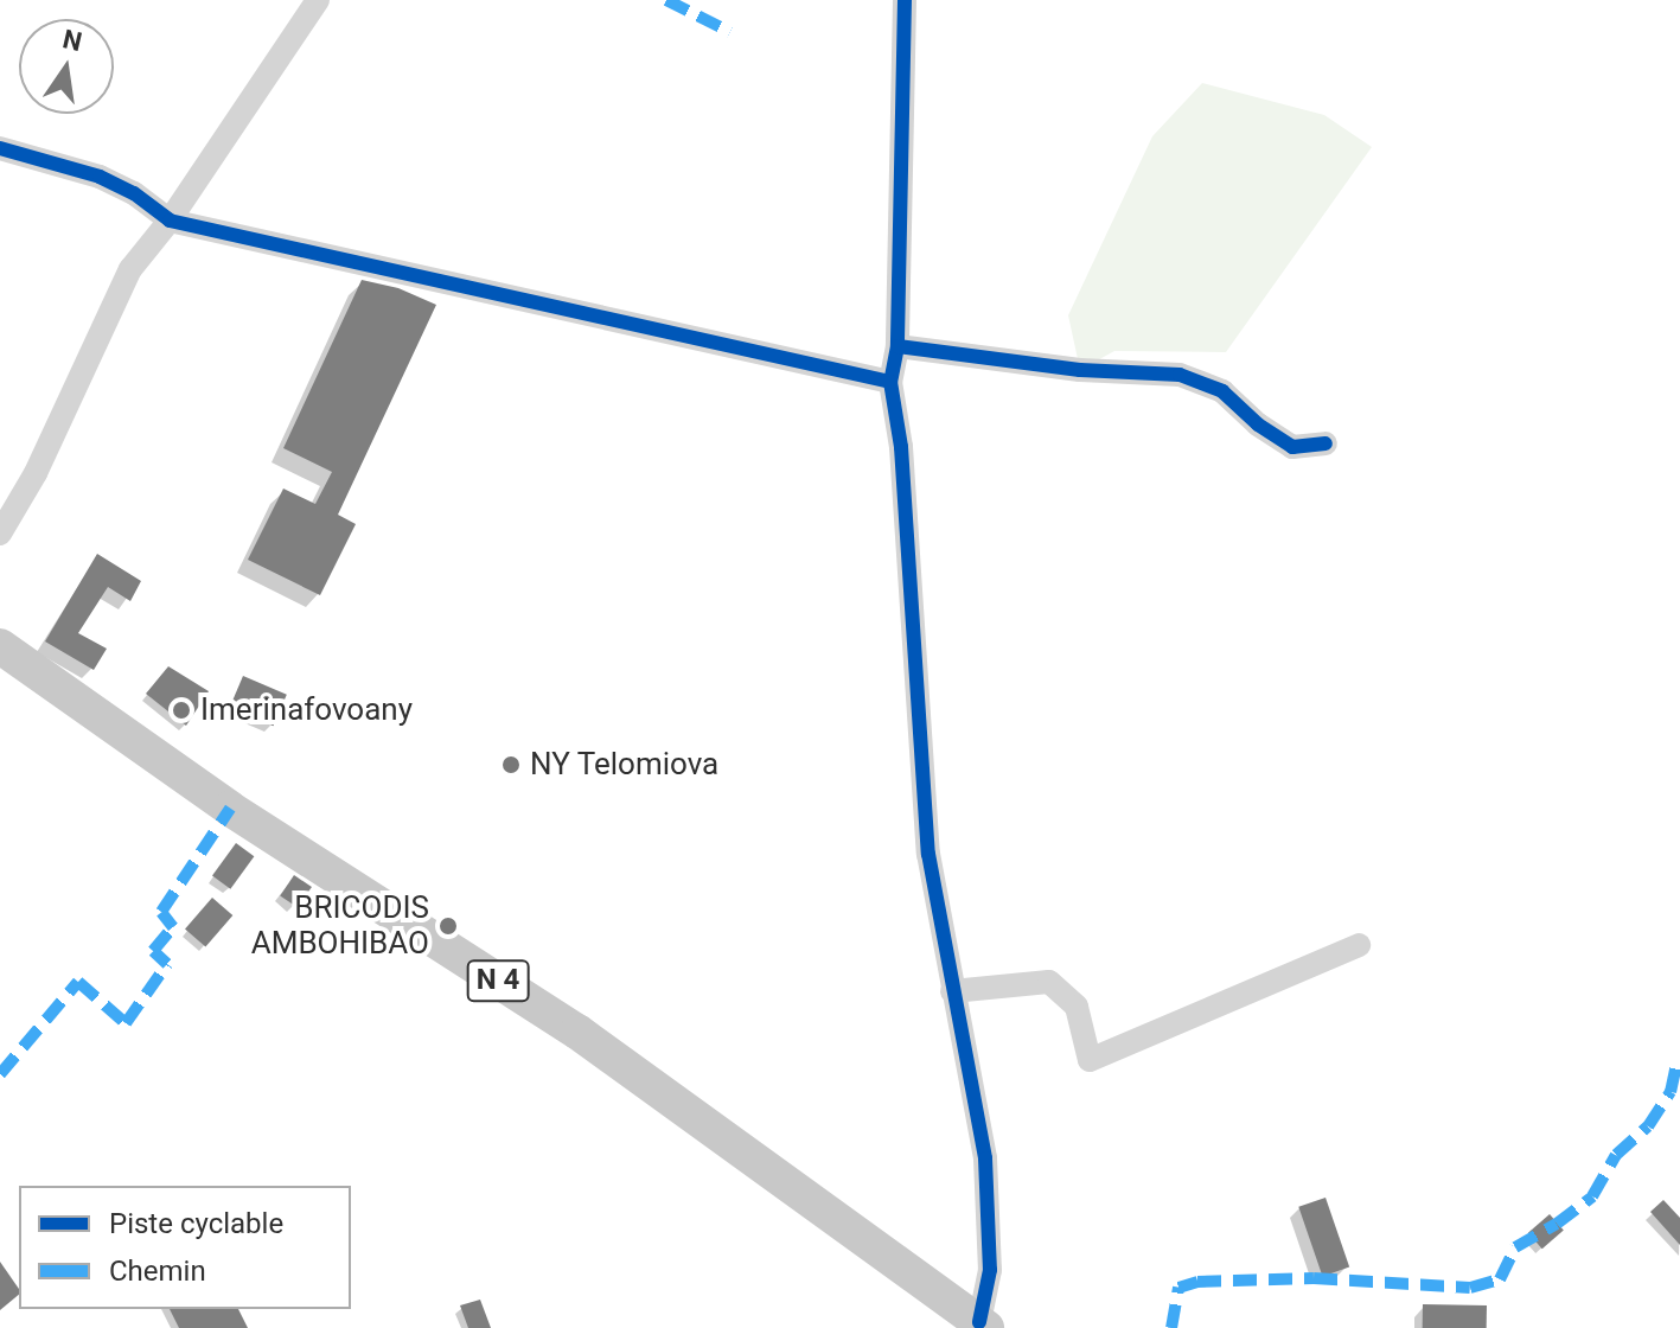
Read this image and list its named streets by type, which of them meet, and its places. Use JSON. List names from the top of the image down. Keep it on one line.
{"streets":{"main road":["N 4"]},"places":["Imerinafovoany","NY Telomiova","BRICODIS AMBOHIBAO"],"legend":["Piste cyclable","Chemin"],"north":"top"}
